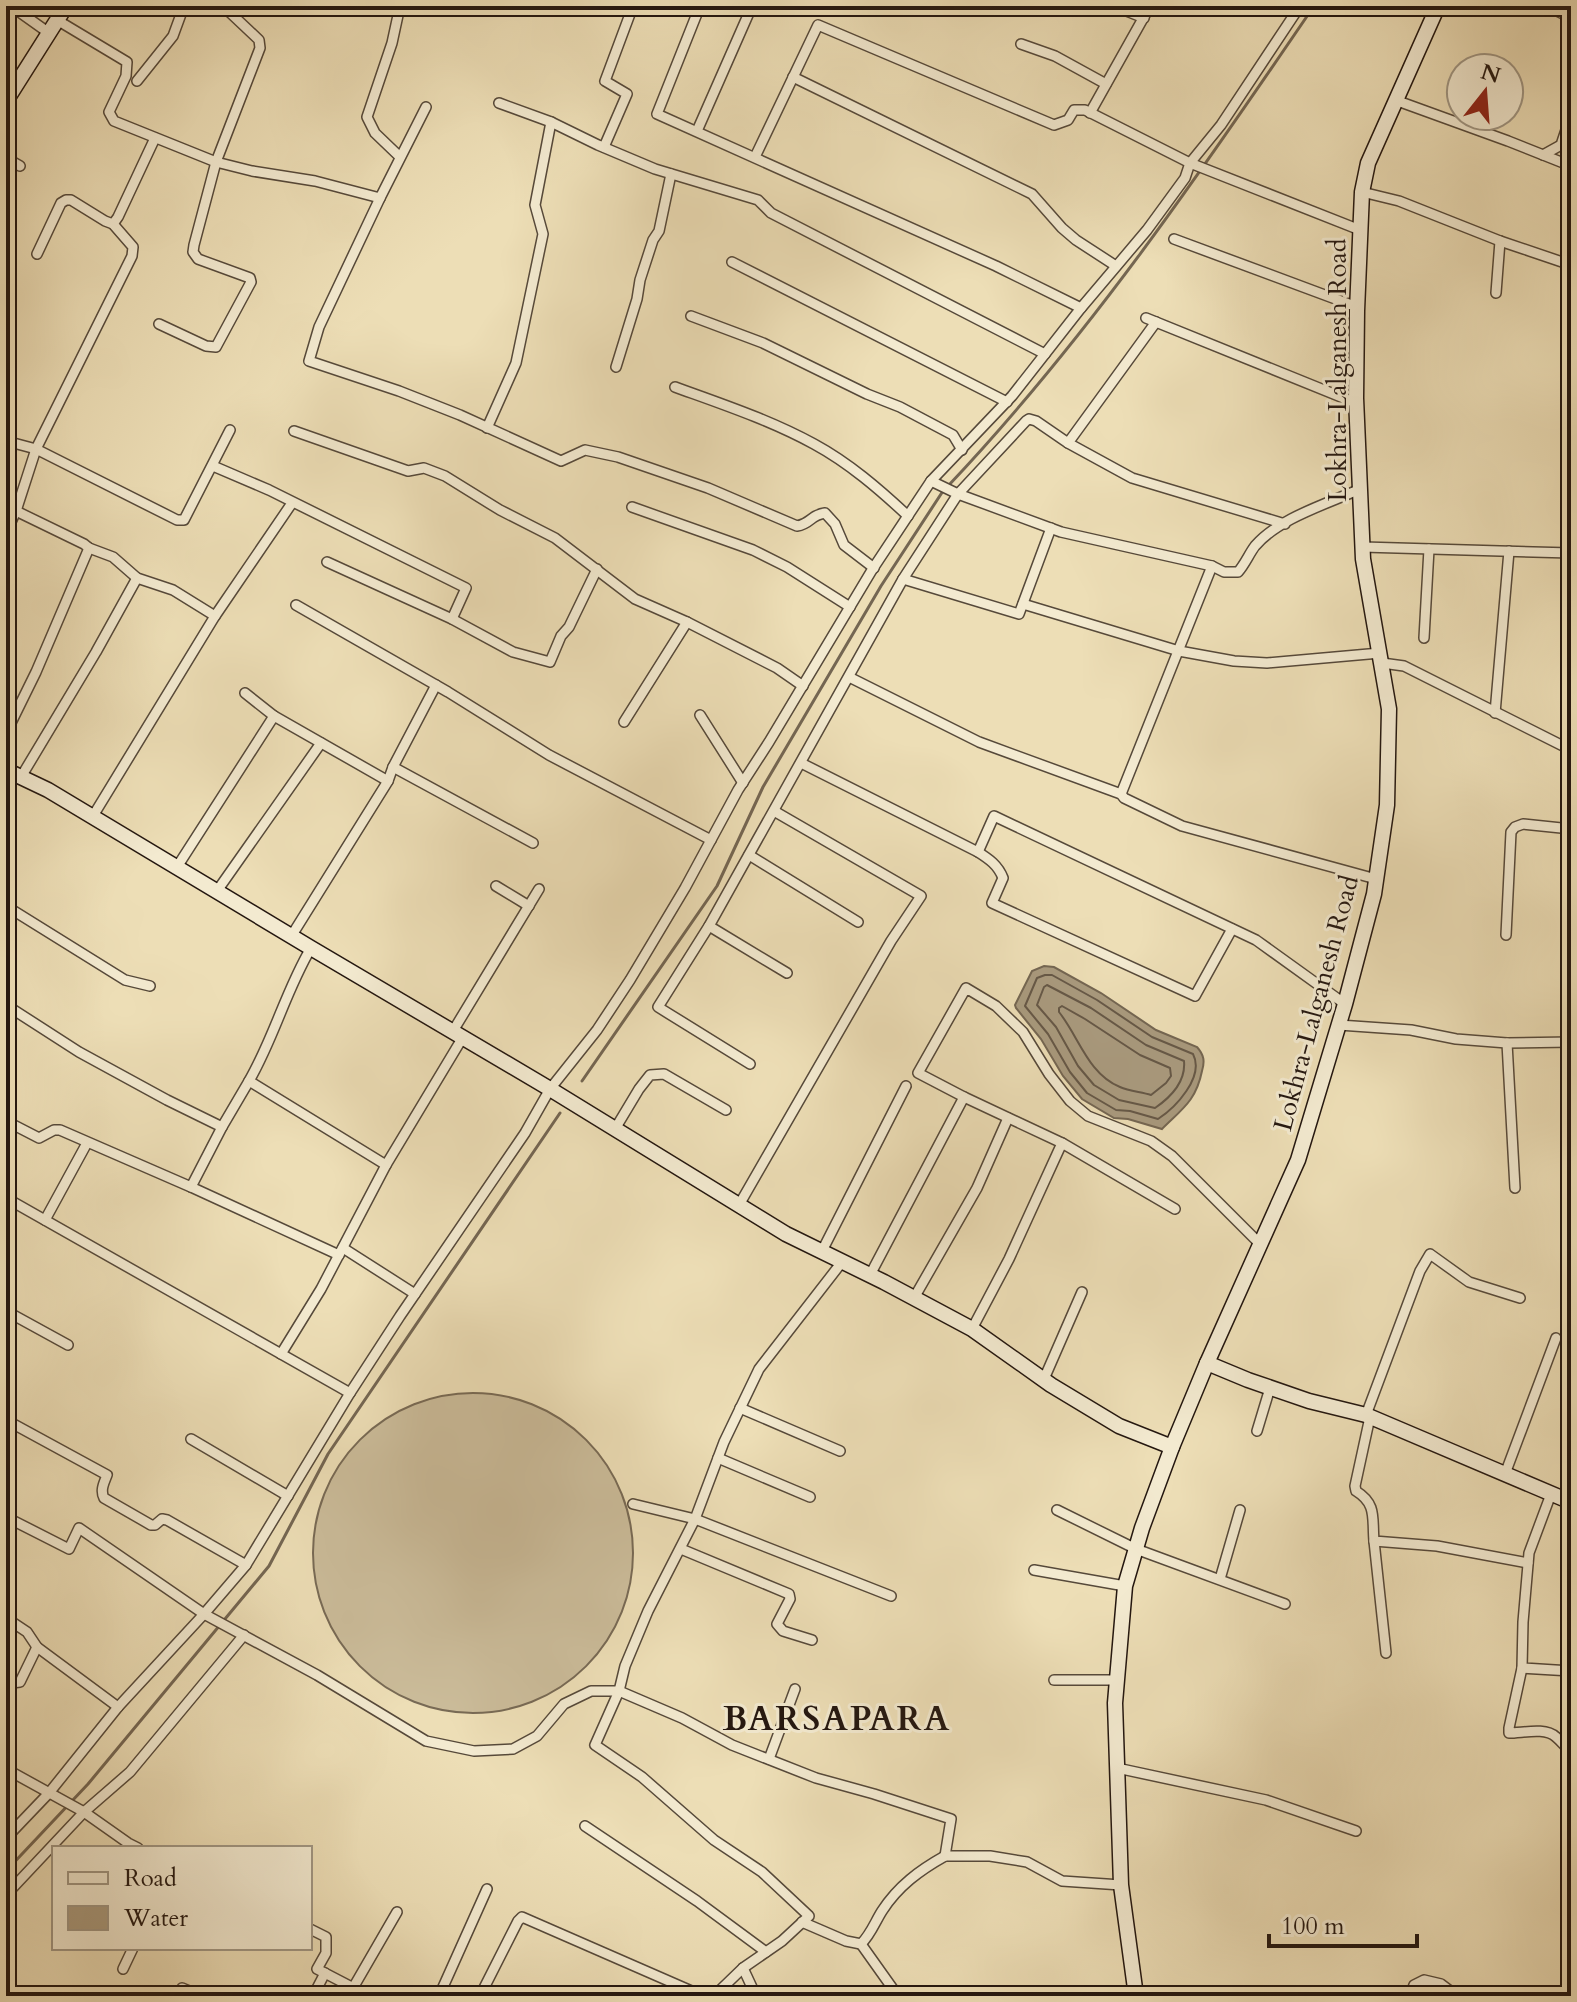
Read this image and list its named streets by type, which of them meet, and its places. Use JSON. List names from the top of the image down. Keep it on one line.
{"streets":{"main road":["Lokhra-Lalganesh Road"]},"districts":["BARSAPARA"],"legend":["Road","Water"],"scale_bar":"100 m","north":"top"}
